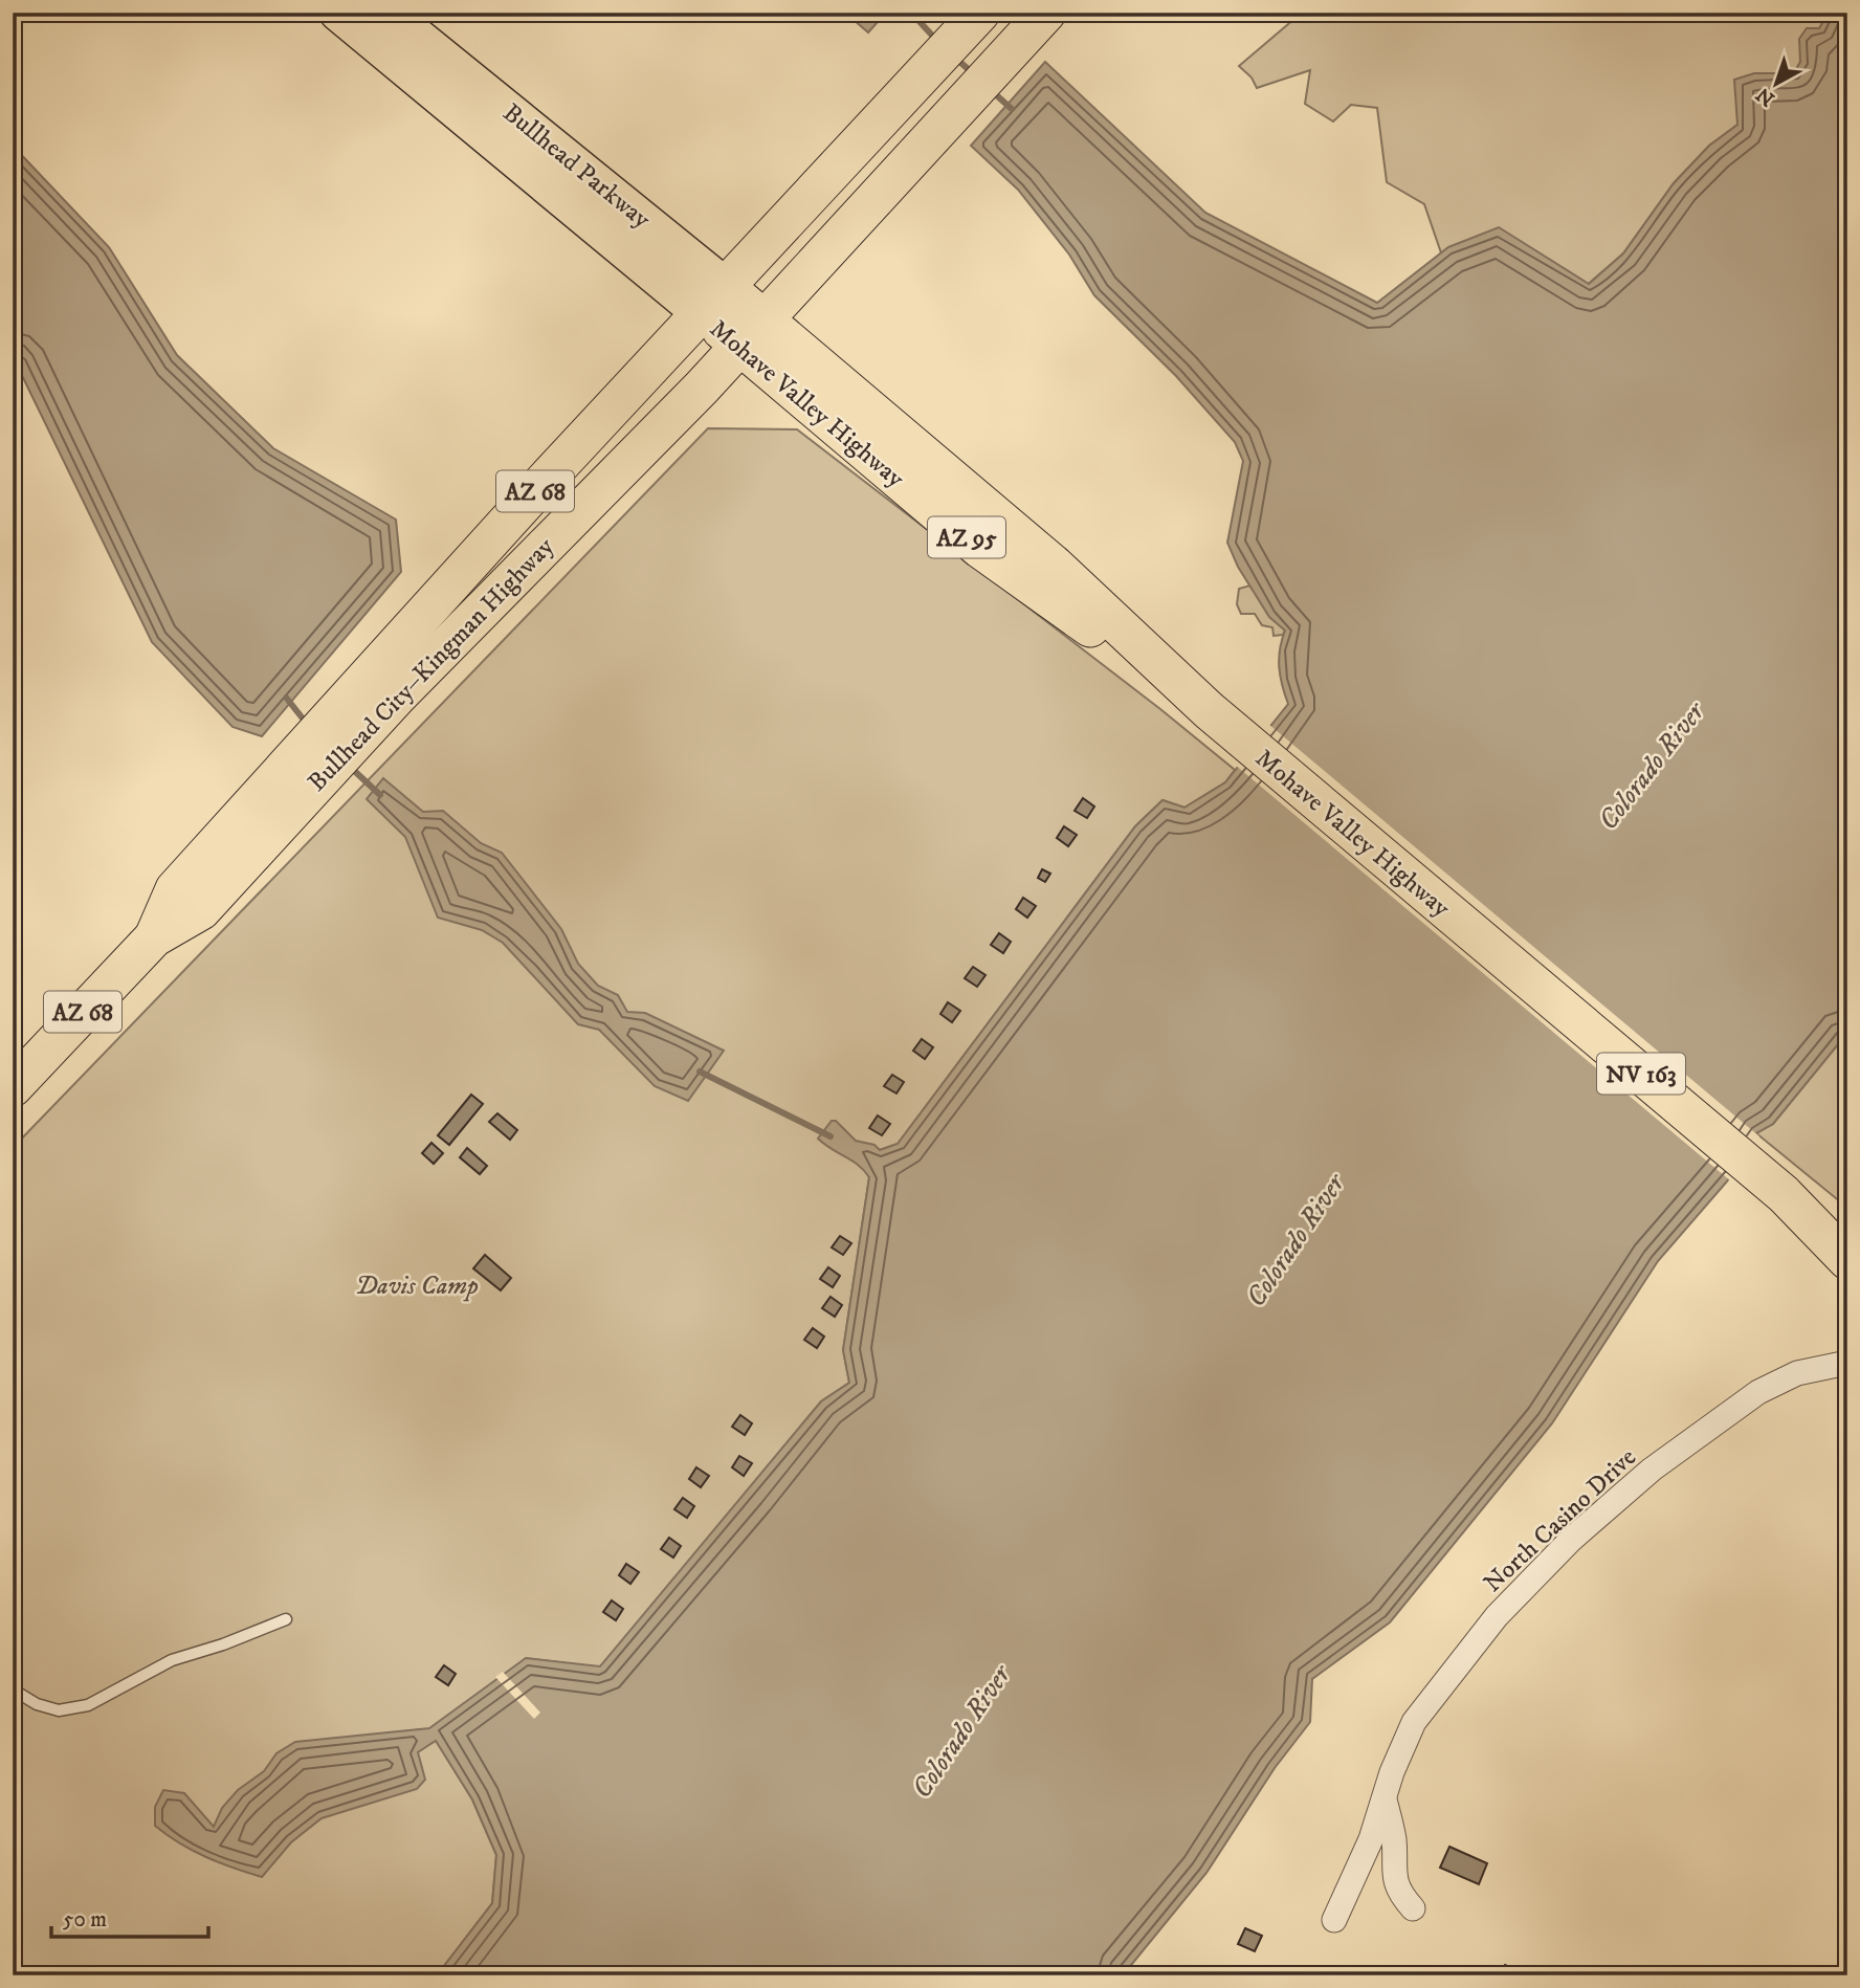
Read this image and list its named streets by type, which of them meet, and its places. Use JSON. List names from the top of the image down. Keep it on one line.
{"streets":{"highway":["Bullhead Parkway","Mohave Valley Highway","AZ 68","AZ 95","Bullhead City–Kingman Highway","NV 163"],"street":["North Casino Drive"]},"crossings":[["Bullhead Parkway","Mohave Valley Highway"],["Bullhead Parkway","Bullhead City–Kingman Highway"],["Mohave Valley Highway","Bullhead City–Kingman Highway"],["Mohave Valley Highway","NV 163"]],"water":["Colorado River"],"parks":["Davis Camp"],"scale_bar":"50 m","north":"bottom left"}
